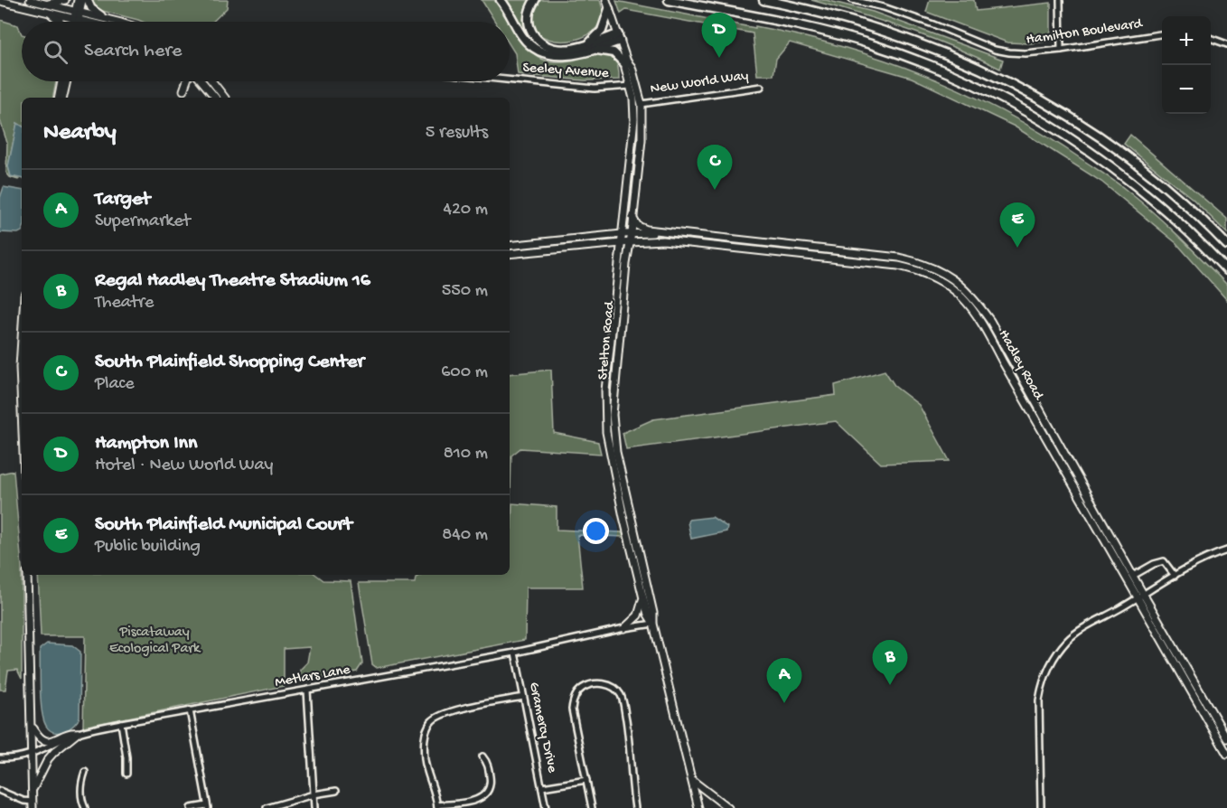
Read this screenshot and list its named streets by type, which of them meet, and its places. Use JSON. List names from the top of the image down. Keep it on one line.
{"streets":{"main road":["Stelton Road","Hadley Road"],"street":["Hamilton Boulevard","Seeley Avenue","New World Way","Metlars Lane","Gramercy Drive"]},"crossings":[["Seeley Avenue","Stelton Road"],["New World Way","Stelton Road"],["Stelton Road","Hadley Road"],["Stelton Road","Metlars Lane"],["Metlars Lane","Gramercy Drive"]],"parks":["Piscataway Ecological Park"],"page":{"pins":["D","C","E","B","A"],"map_buttons":["+","−"],"search":"Search here","heading":["Nearby","5 results"],"list":[{"mark":"A","name":"Target","note":"Supermarket","value":"420 m"},{"mark":"B","name":"Regal Hadley Theatre Stadium 16","note":"Theatre","value":"550 m"},{"mark":"C","name":"South Plainfield Shopping Center","note":"Place","value":"600 m"},{"mark":"D","name":"Hampton Inn","note":"Hotel · New World Way","value":"810 m"},{"mark":"E","name":"South Plainfield Municipal Court","note":"Public building","value":"840 m"}]}}
